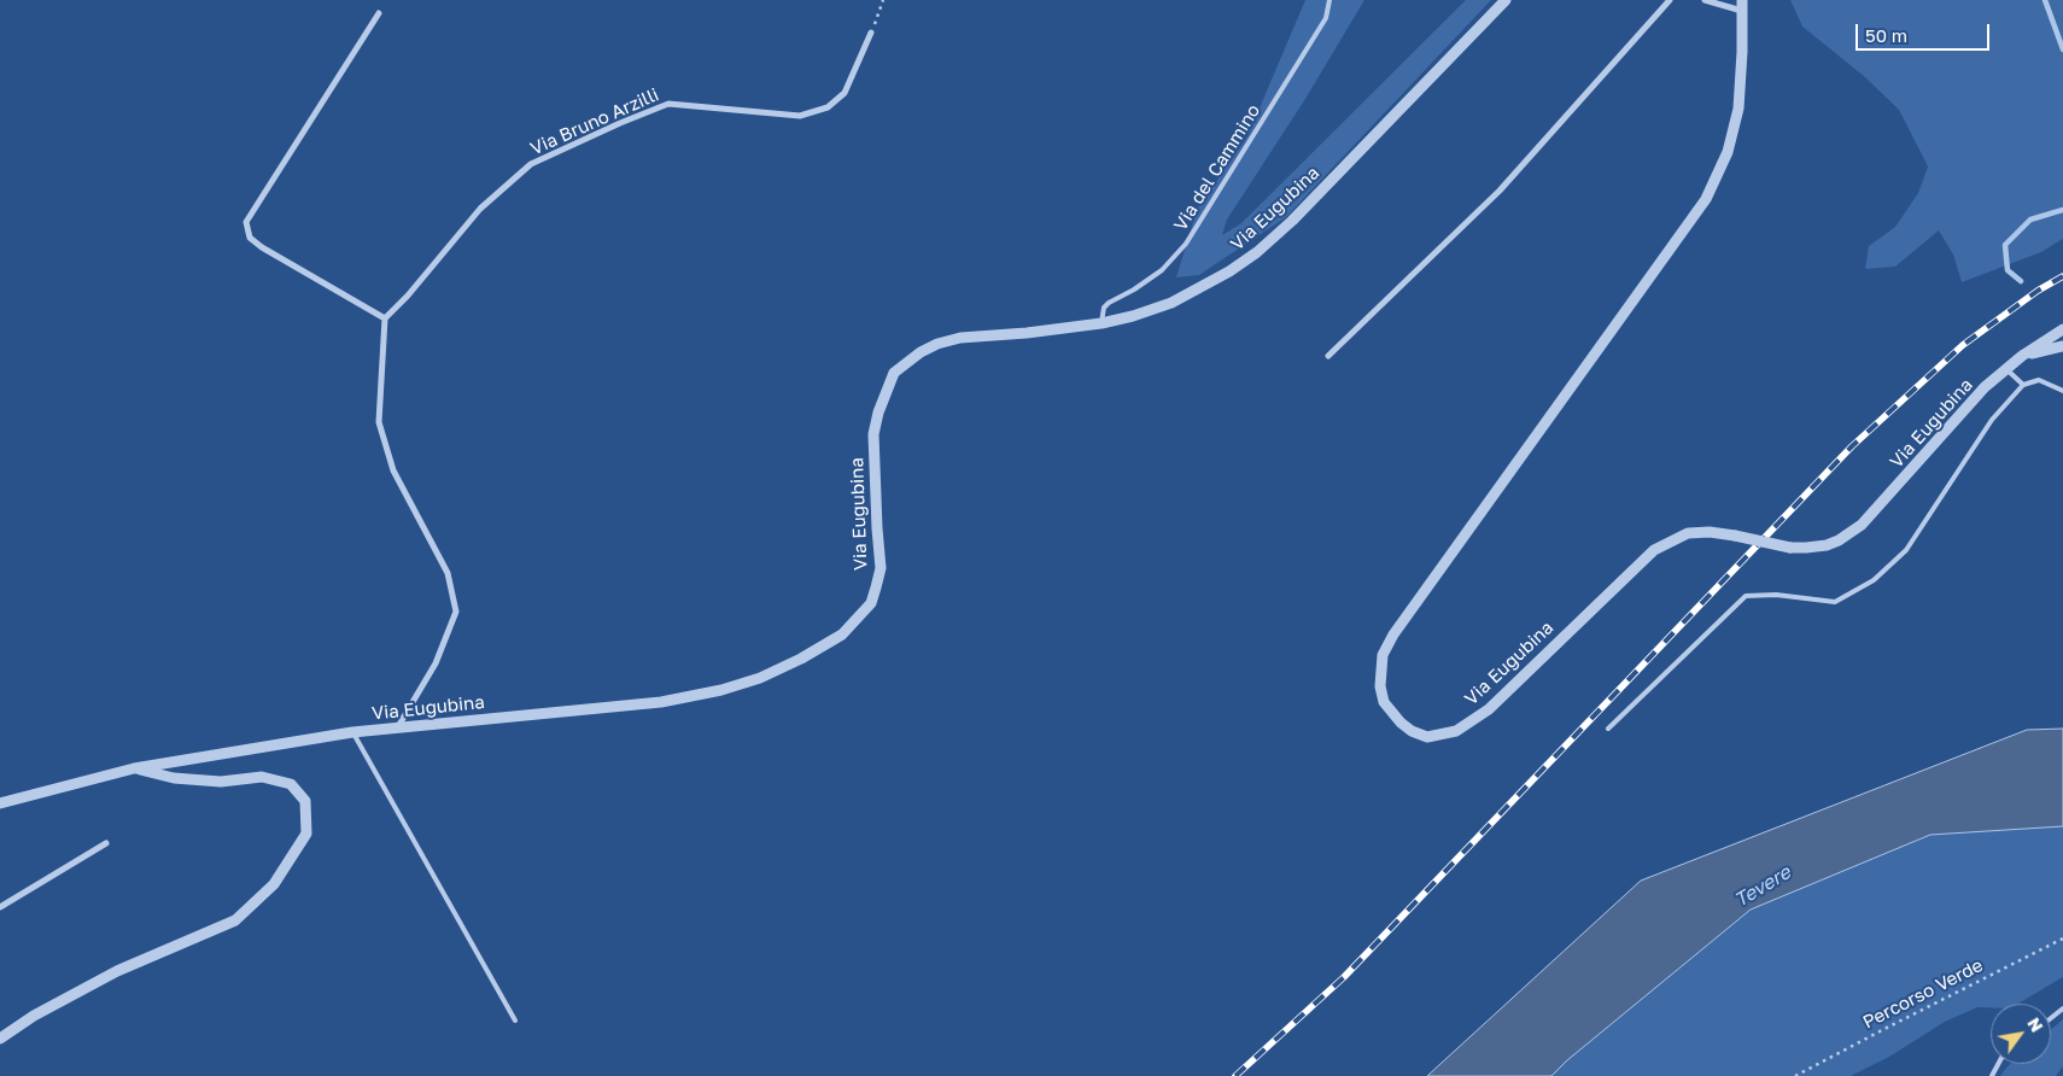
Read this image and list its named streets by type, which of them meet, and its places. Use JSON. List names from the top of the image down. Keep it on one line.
{"streets":{"street":["Via Bruno Arzilli","Via Eugubina"],"lane":["Via del Cammino"],"path":["Percorso Verde"]},"crossings":[["Via del Cammino","Via Eugubina"]],"water":["Tevere"],"scale_bar":"50 m","north":"top right"}
